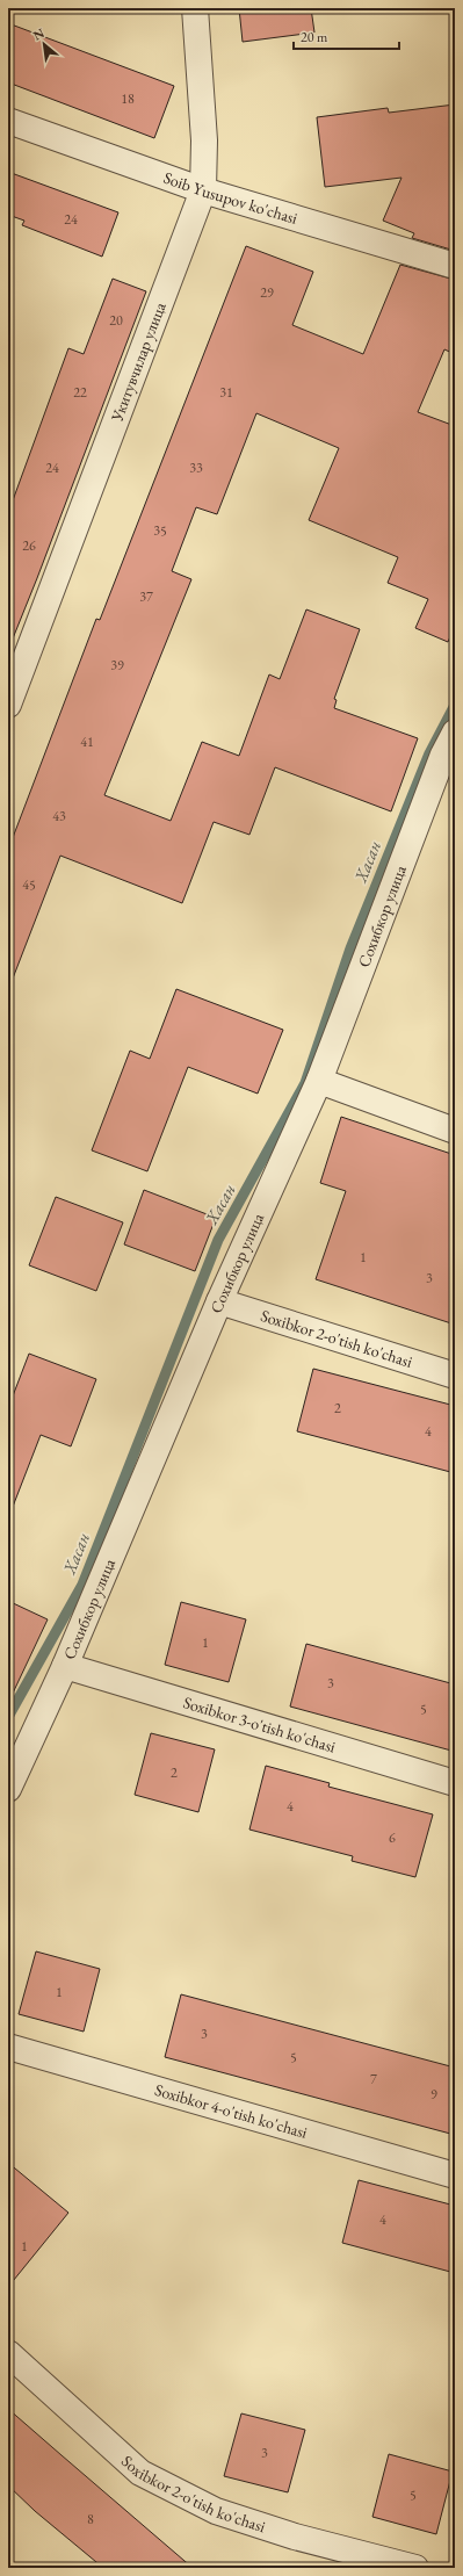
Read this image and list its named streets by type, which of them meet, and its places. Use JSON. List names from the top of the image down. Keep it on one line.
{"streets":{"street":["Soib Yusupov ko'chasi","Укитувчилар улица","Сохибкор улица","Soxibkor 2-o'tish ko'chasi","Soxibkor 3-o'tish ko'chasi","Soxibkor 4-o'tish ko'chasi"]},"crossings":[["Soib Yusupov ko'chasi","Укитувчилар улица"],["Сохибкор улица","Soxibkor 2-o'tish ko'chasi"],["Сохибкор улица","Soxibkor 3-o'tish ko'chasi"]],"water":["Хасан"],"house_numbers":["18","24","29","20","22","31","24","33","35","26","37","39","41","43","45","1","3","2","4","1","3","5","2","4","6","1","3","5","7","9","4","1","3","5","8"],"scale_bar":"20 m","north":"top left"}
